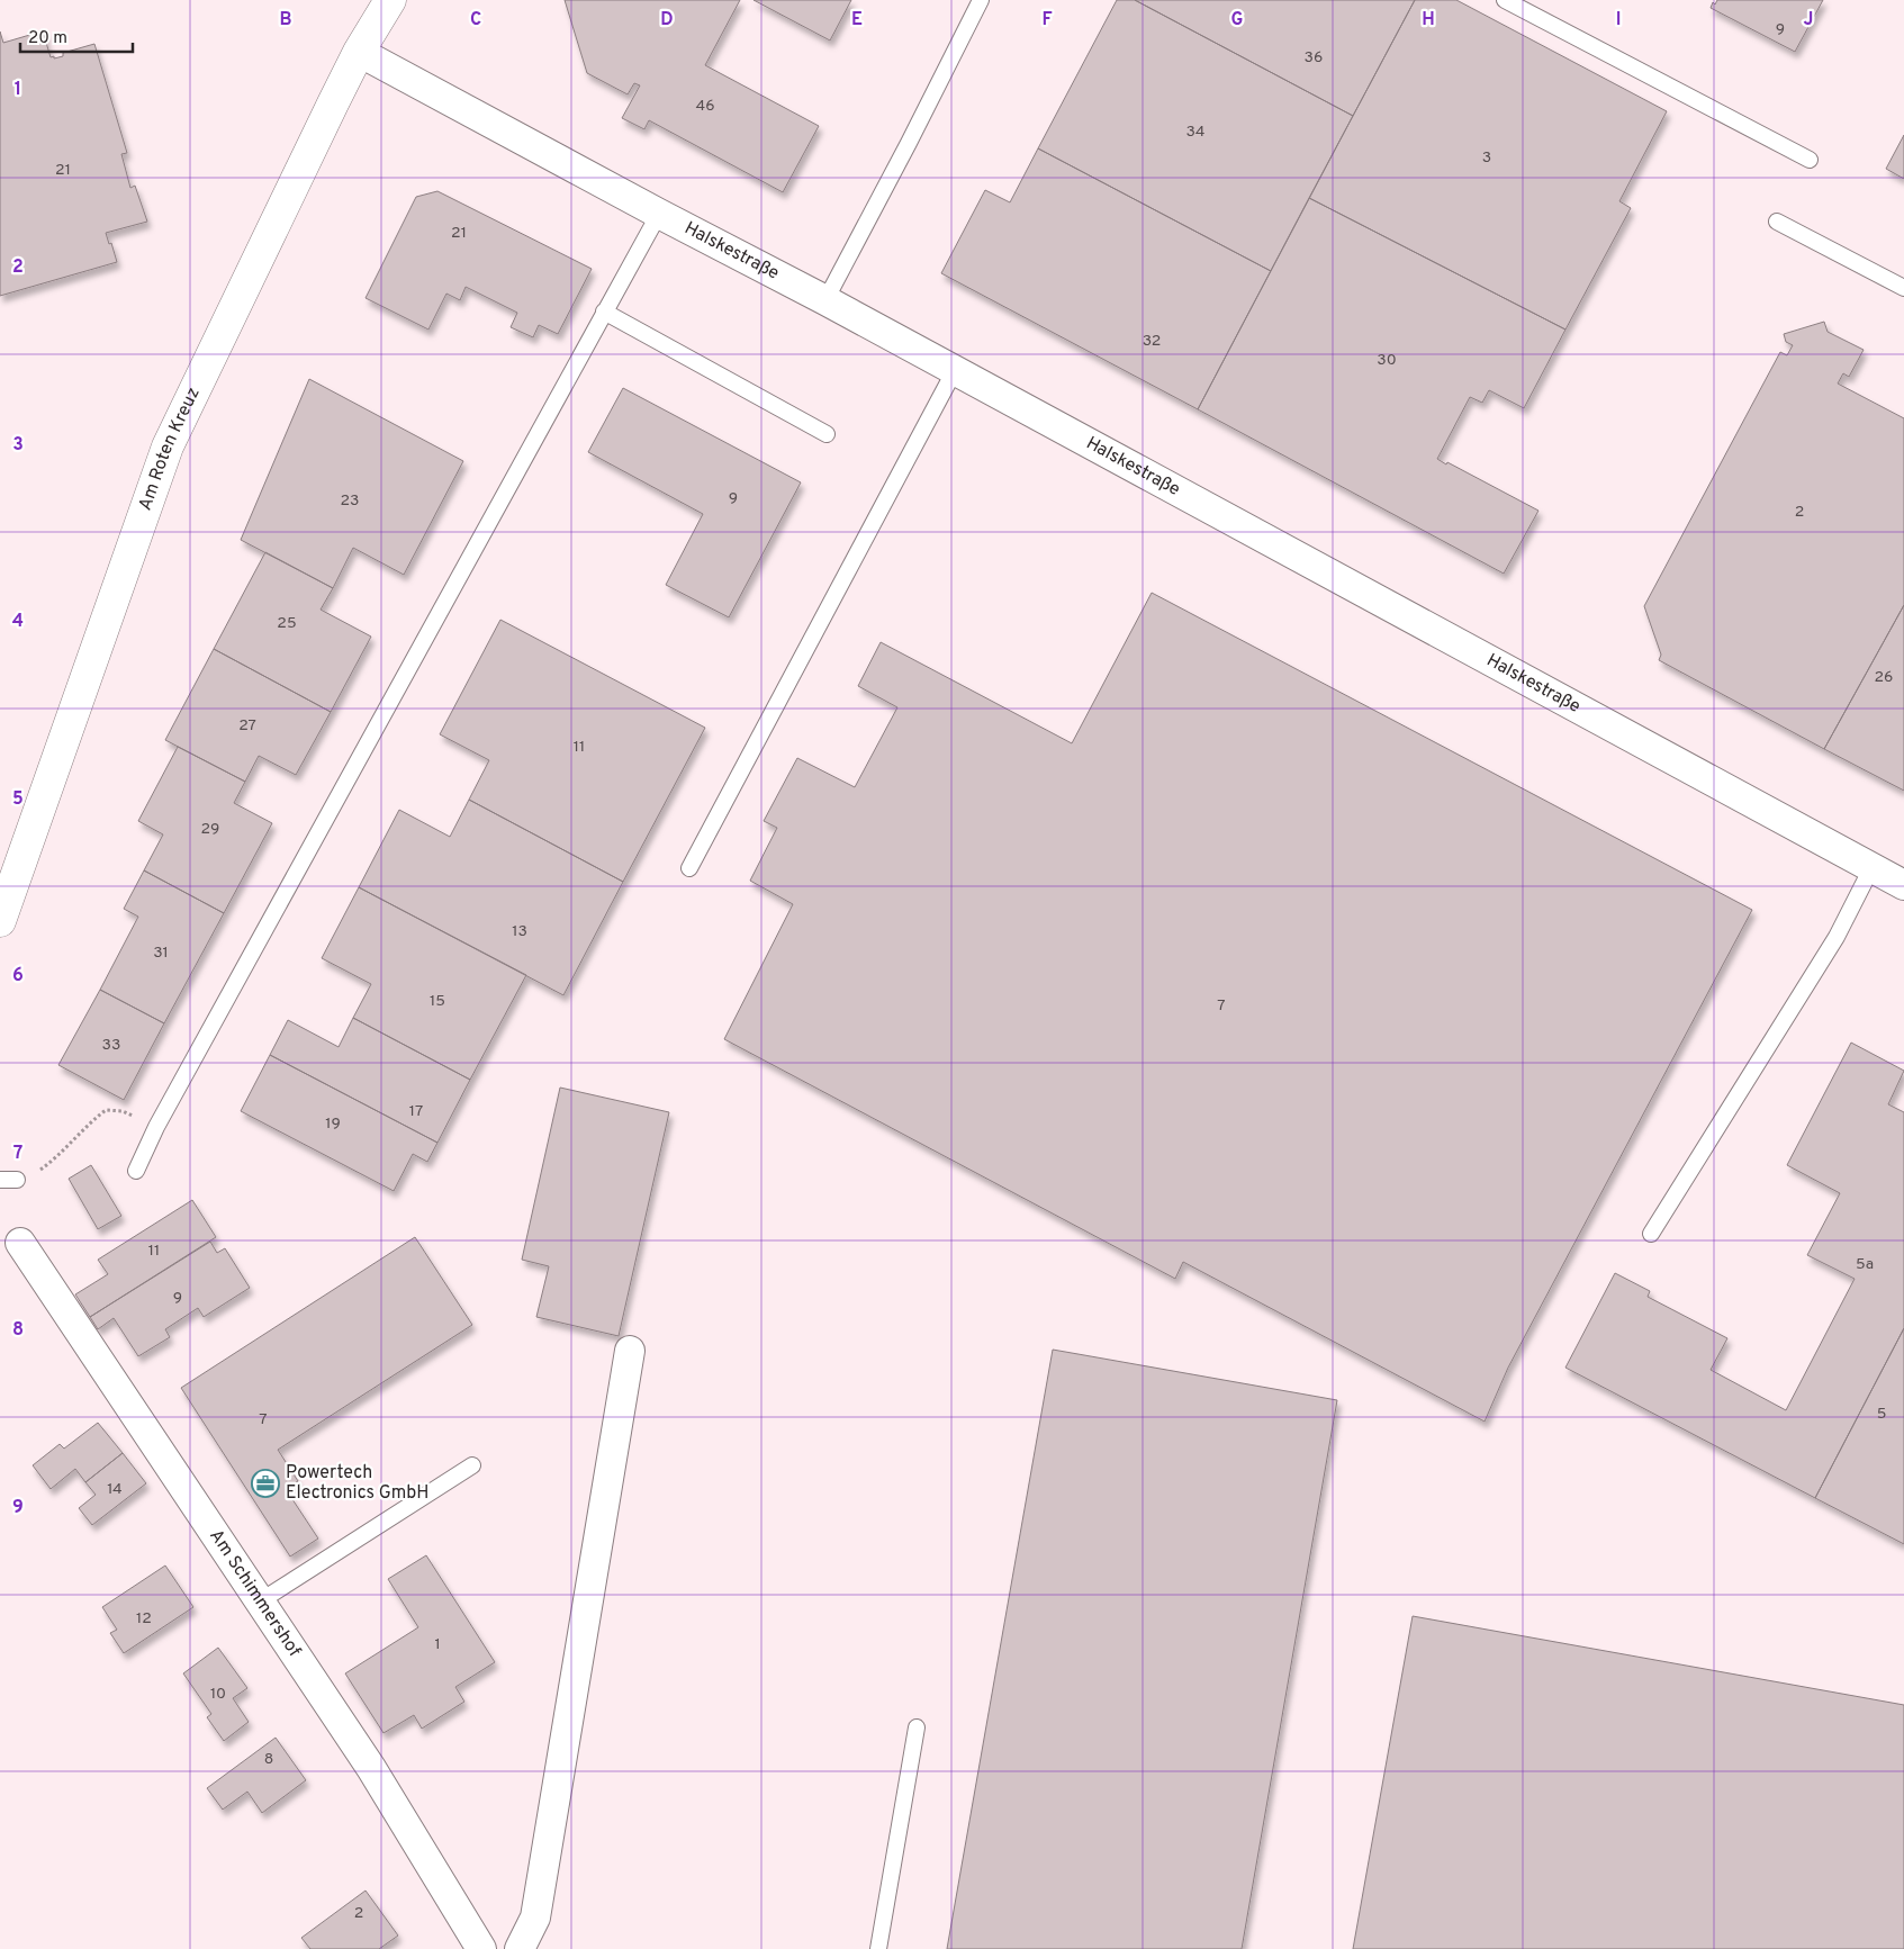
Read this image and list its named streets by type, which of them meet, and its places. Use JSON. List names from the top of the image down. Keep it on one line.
{"streets":{"street":["Halskestraße","Am Roten Kreuz","Am Schimmershof"]},"crossings":[["Halskestraße","Am Roten Kreuz"]],"places":{"office":["Powertech Electronics GmbH"]},"house_numbers":["9","36","46","34","3","21","21","32","30","9","23","2","25","26","27","11","29","13","31","15","7","33","17","19","11","5a","9","5","7","14","12","1","10","8","2"],"scale_bar":"20 m","grid":{"columns":["B","C","D","E","F","G","H","I","J"],"rows":["1","2","3","4","5","6","7","8","9"]}}
